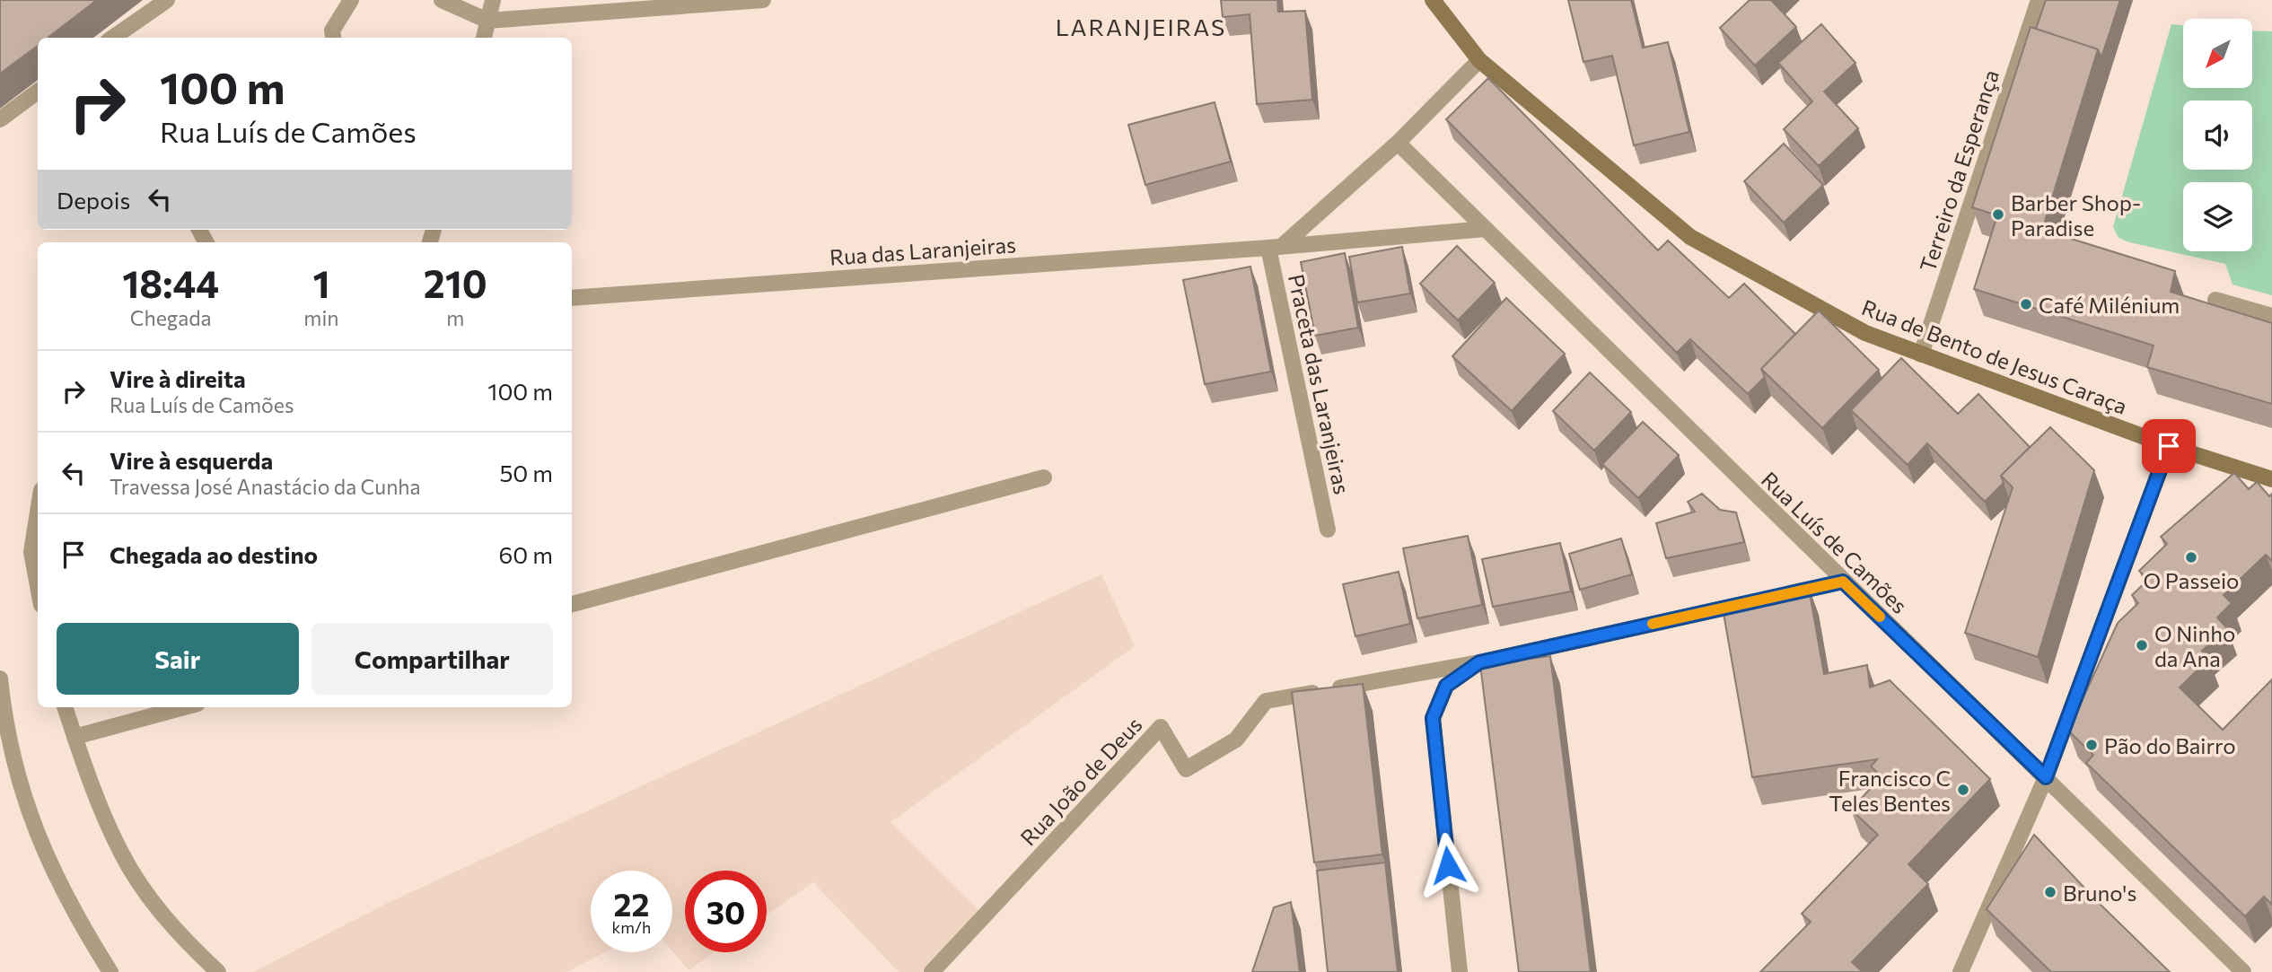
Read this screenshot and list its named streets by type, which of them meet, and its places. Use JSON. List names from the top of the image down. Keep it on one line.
{"streets":{"main road":["Rua de Bento de Jesus Caraça"],"street":["Terreiro da Esperança","Rua das Laranjeiras","Praceta das Laranjeiras","Rua Luís de Camões","Rua João de Deus"]},"crossings":[["Terreiro da Esperança","Rua de Bento de Jesus Caraça"],["Rua das Laranjeiras","Praceta das Laranjeiras"],["Rua das Laranjeiras","Rua Luís de Camões"]],"districts":["LARANJEIRAS"],"places":["Barber Shop- Paradise","Café Milénium","O Passeio","O Ninho da Ana","Pão do Bairro","Francisco C Teles Bentes","Bruno's"],"north":"bottom left","page":{"turn":["100 m","Rua Luís de Camões"],"then":"Depois","eta":["18:44","Chegada","1","min","210","m"],"list":[{"name":"Vire à direita","note":"Rua Luís de Camões","value":"100 m"},{"name":"Vire à esquerda","note":"Travessa José Anastácio da Cunha","value":"50 m"},{"name":"Chegada ao destino","value":"60 m"}],"buttons":["Sair","Compartilhar"],"speed":"22 km/h","limit":"30"}}
